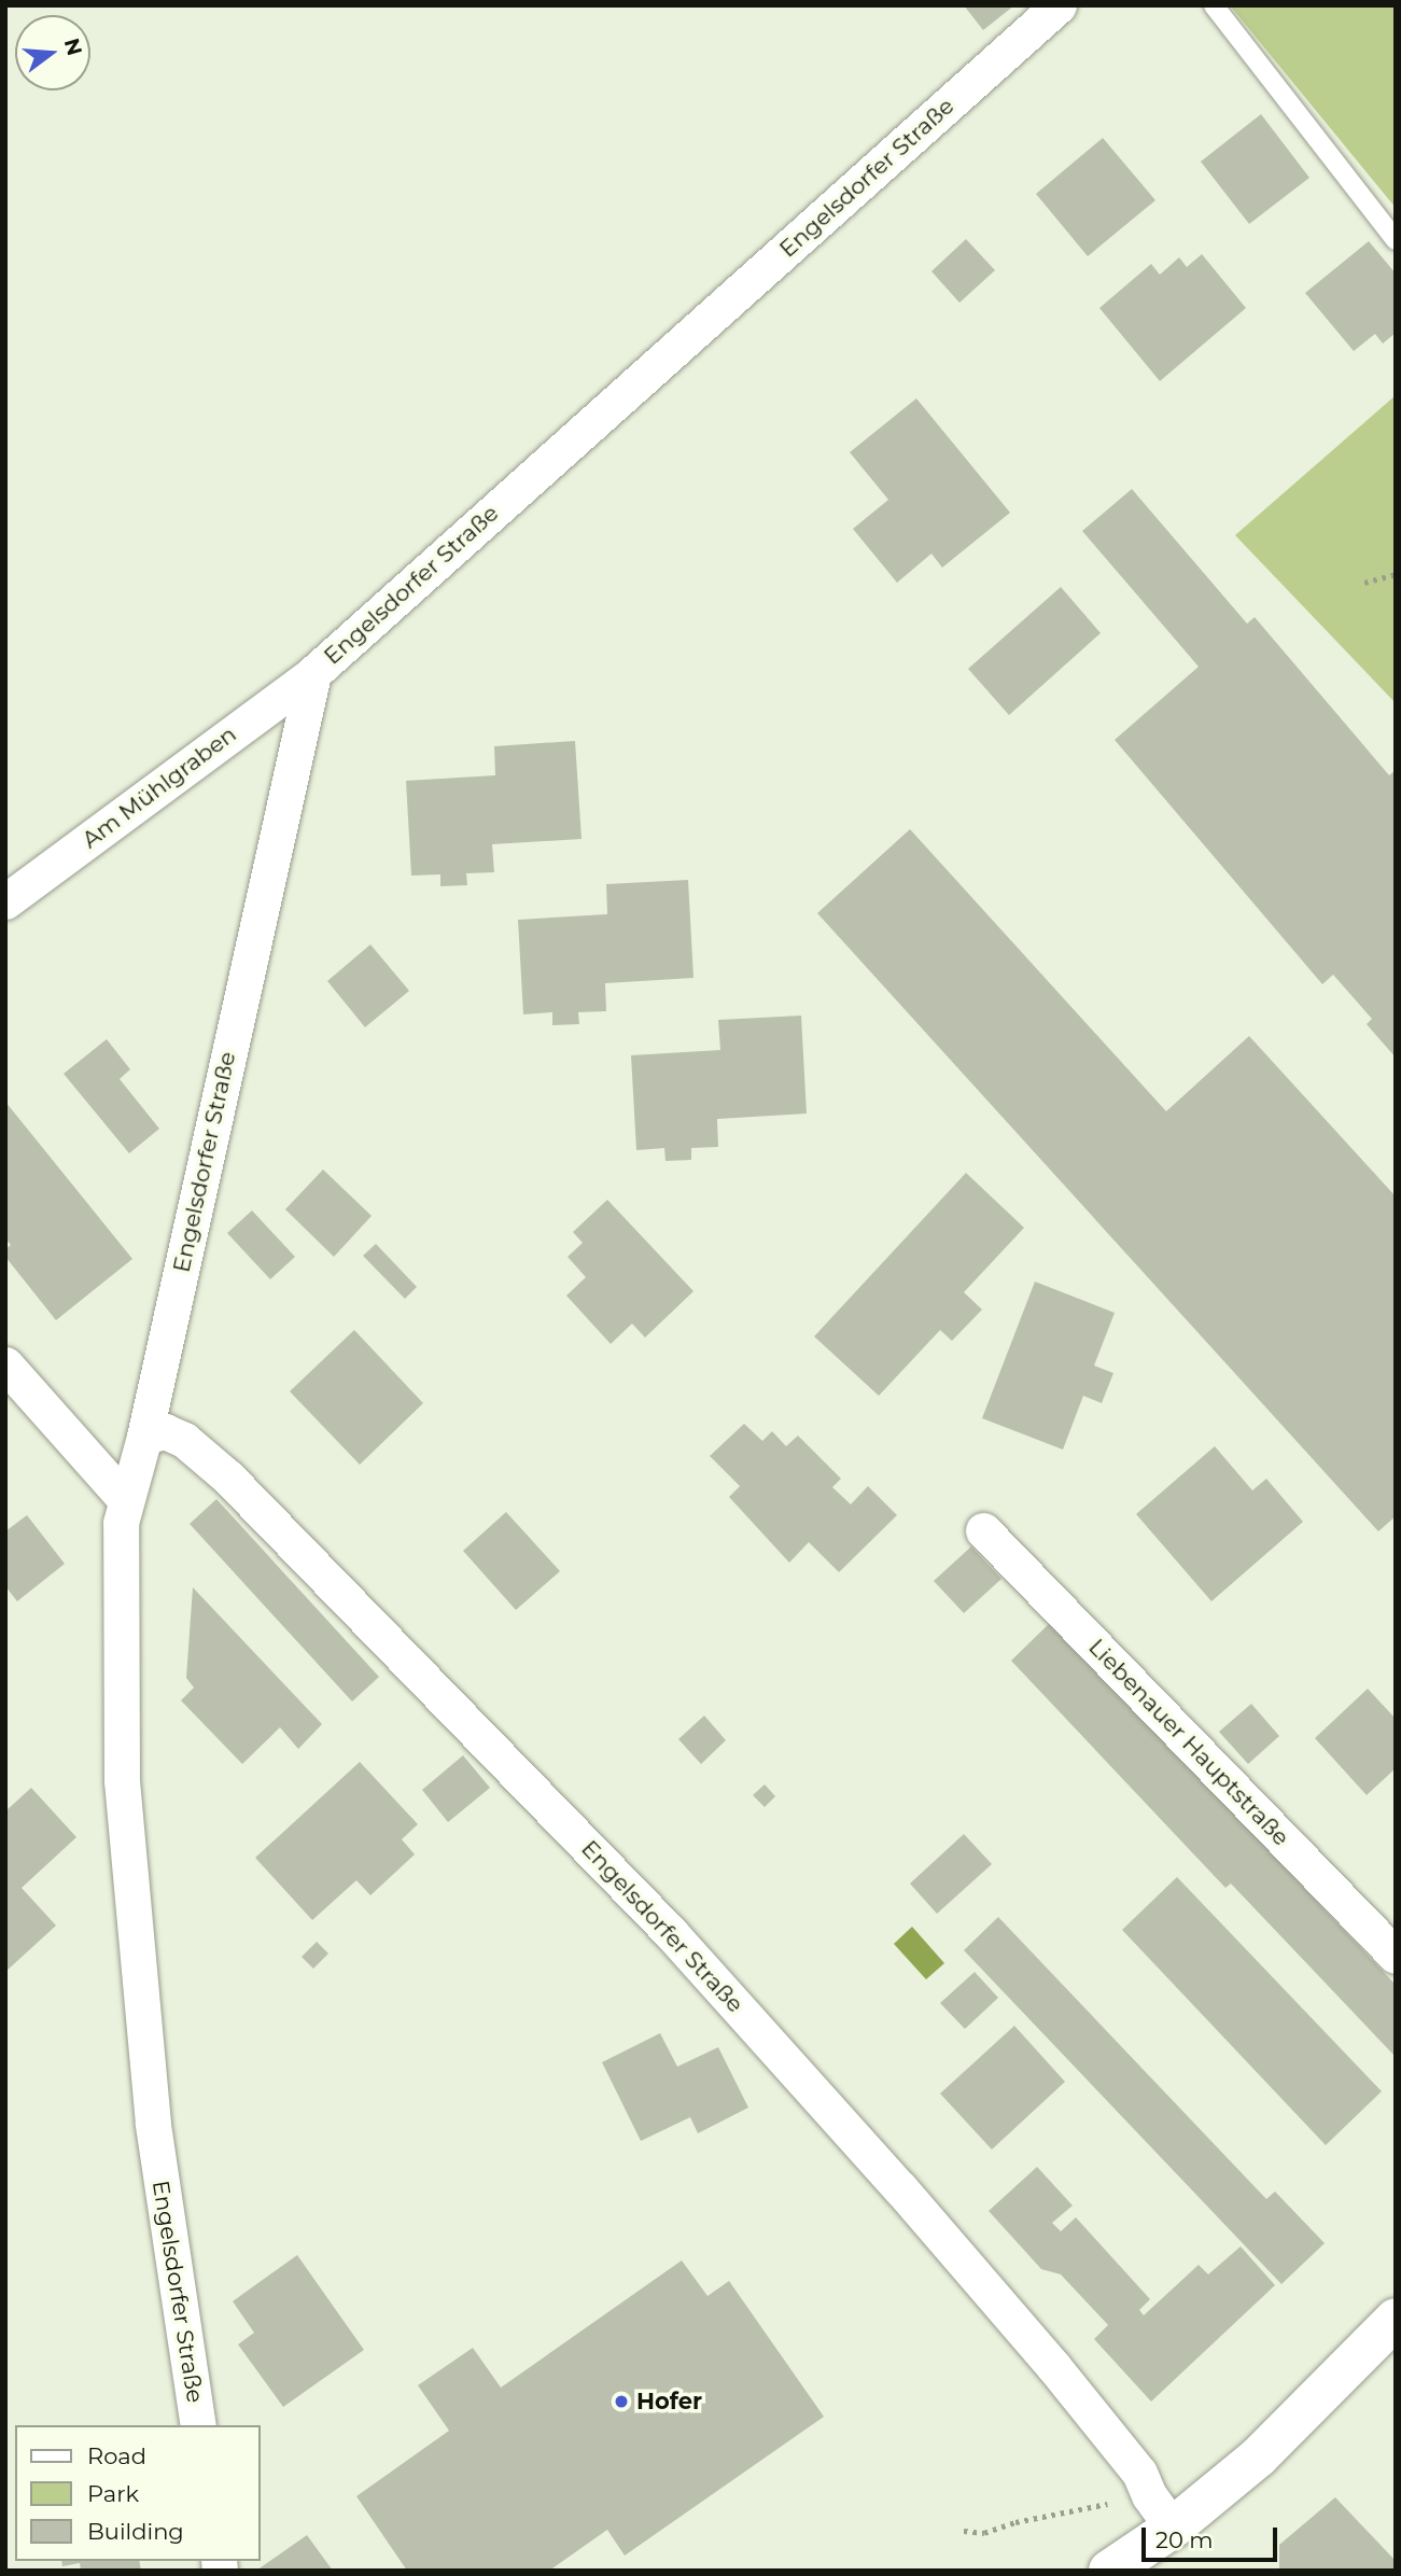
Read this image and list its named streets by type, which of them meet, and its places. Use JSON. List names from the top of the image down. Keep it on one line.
{"streets":{"street":["Engelsdorfer Straße","Am Mühlgraben","Liebenauer Hauptstraße"]},"crossings":[["Engelsdorfer Straße","Am Mühlgraben"]],"places":["Hofer"],"legend":["Road","Park","Building"],"scale_bar":"20 m","north":"right"}
